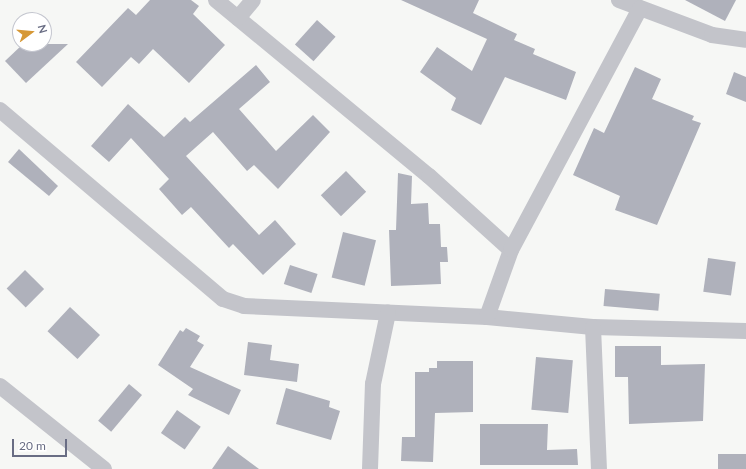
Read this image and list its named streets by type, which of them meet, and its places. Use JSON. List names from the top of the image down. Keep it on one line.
{"scale_bar":"20 m","north":"right"}
